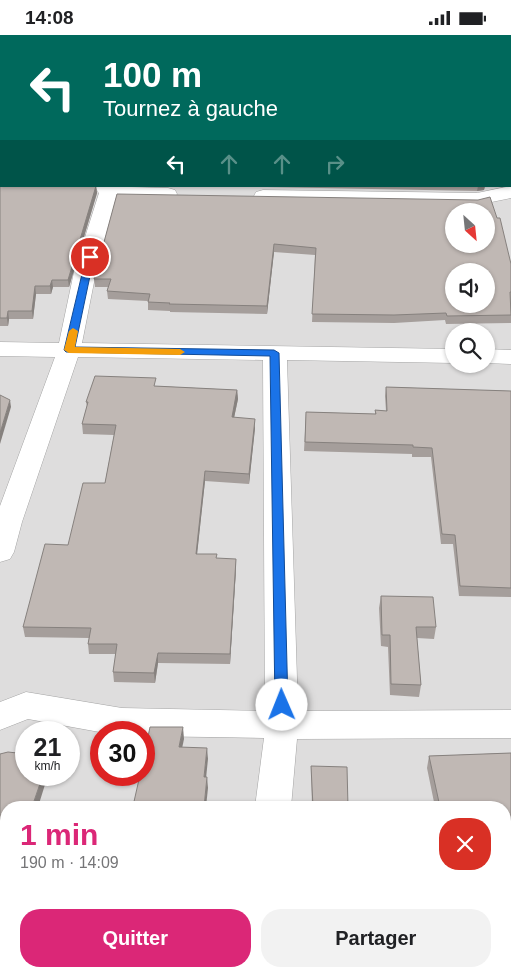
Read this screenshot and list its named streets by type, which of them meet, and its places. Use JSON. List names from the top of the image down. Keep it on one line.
{"north":"bottom right","page":{"status":"14:08","turn":["100 m","Tournez à gauche"],"speed":"21 km/h","limit":"30","heading":["1 min","190 m · 14:09"],"buttons":["Quitter","Partager"]}}
